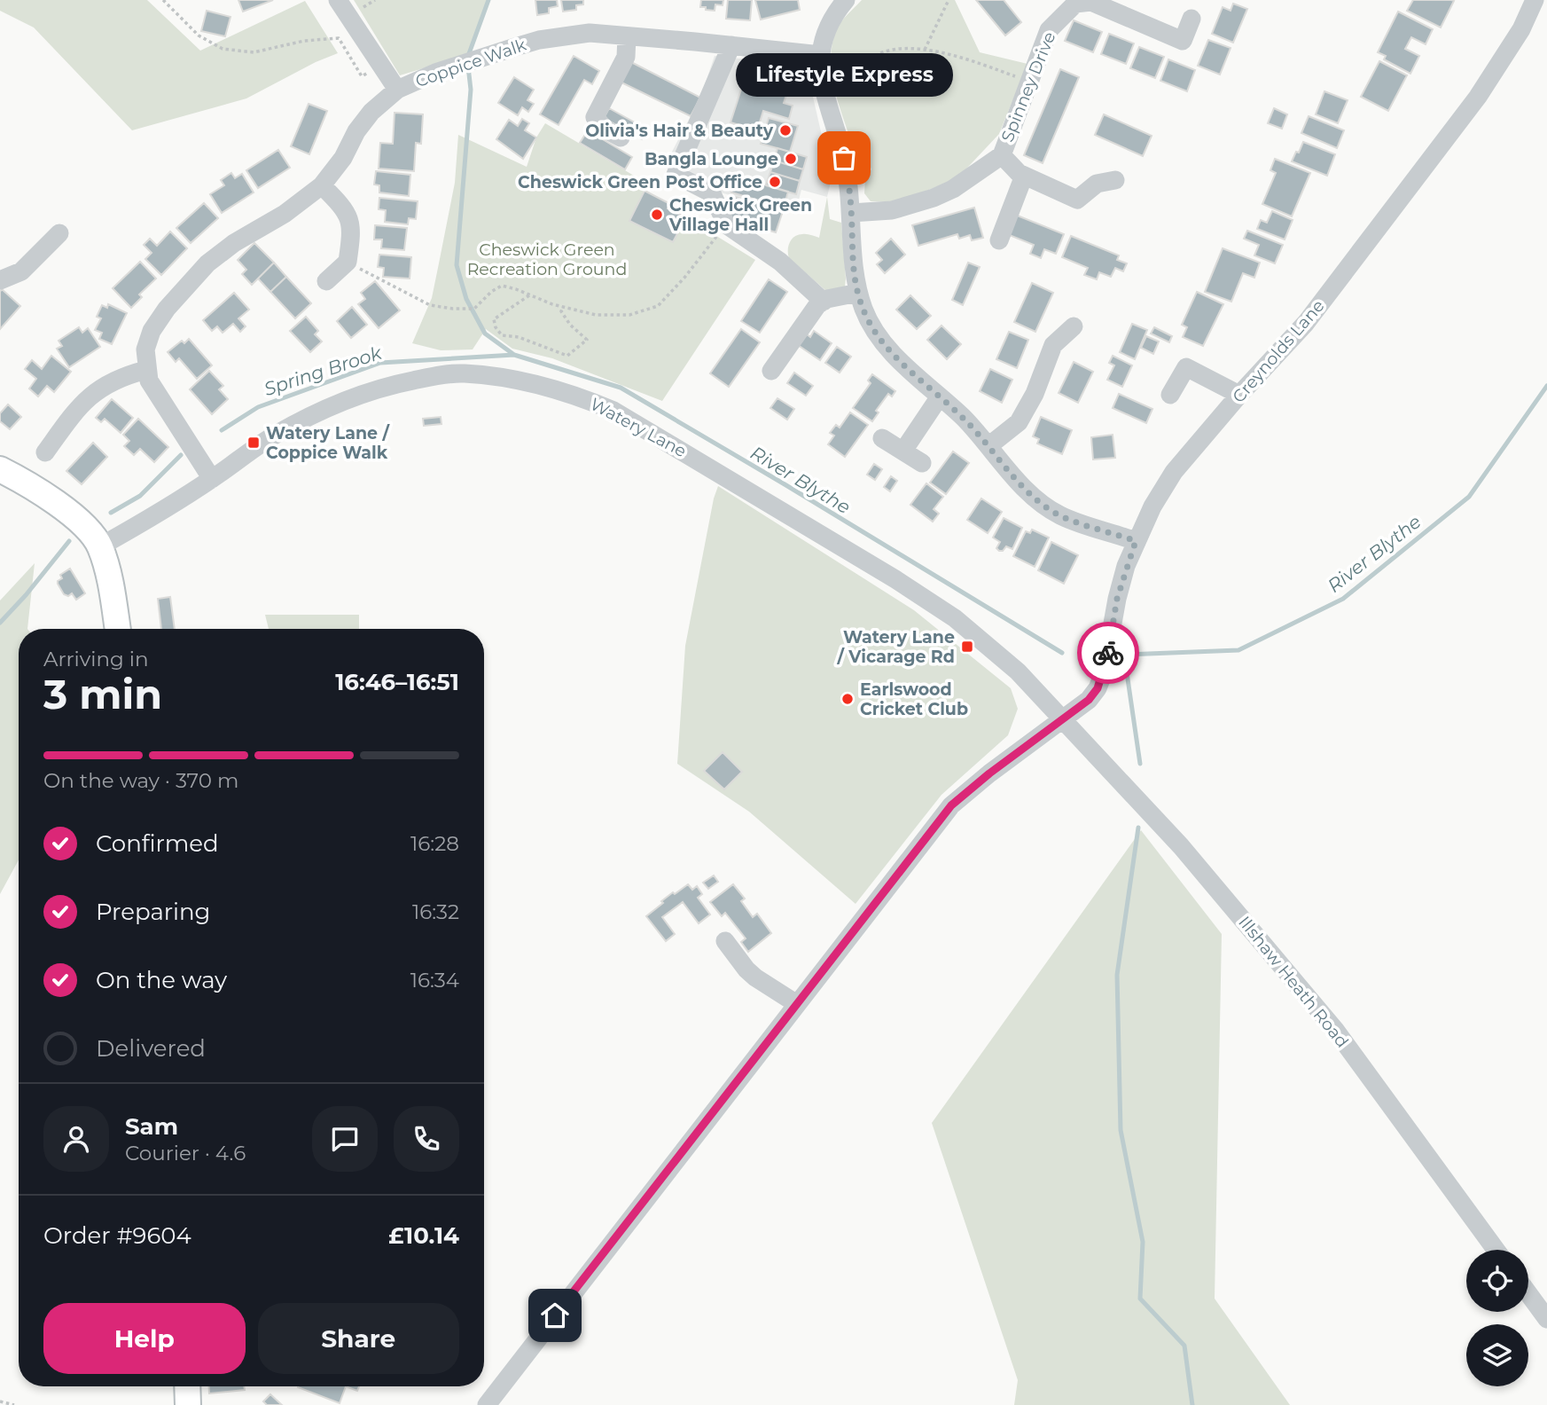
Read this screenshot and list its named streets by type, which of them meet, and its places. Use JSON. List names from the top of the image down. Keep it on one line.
{"streets":{"street":["Coppice Walk","Spinney Drive","Creynolds Lane","Watery Lane","Illshaw Heath Road"]},"crossings":[["Creynolds Lane","Watery Lane"],["Creynolds Lane","Illshaw Heath Road"],["Watery Lane","Illshaw Heath Road"]],"water":["Spring Brook","River Blythe"],"parks":["Cheswick Green Recreation Ground"],"places":{"other":["Olivia's Hair & Beauty","Lifestyle Express","Bangla Lounge","Cheswick Green Post Office","Cheswick Green Village Hall","Earlswood Cricket Club"],"transit":["Watery Lane / Coppice Walk","Watery Lane / Vicarage Rd"]},"page":{"bubble":"Lifestyle Express","heading":["3 min","Arriving in","16:46–16:51"],"panel":["Sam","Courier · 4.6","Order #9604","£10.14"],"bar":"On the way · 370 m","list":[["Confirmed","16:28"],["Preparing","16:32"],["On the way","16:34"],"Delivered"],"buttons":["Help","Share"]}}
